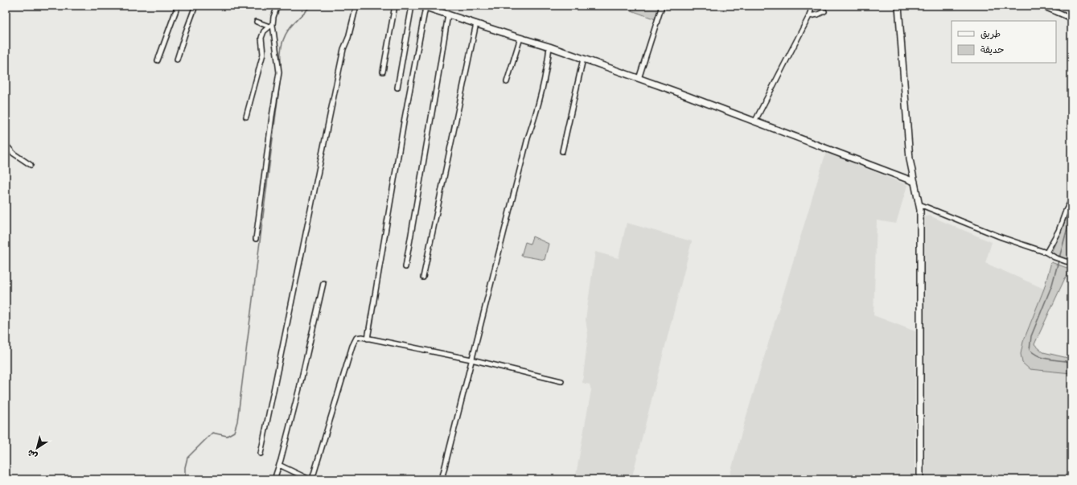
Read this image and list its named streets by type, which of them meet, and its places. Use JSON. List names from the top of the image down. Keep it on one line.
{"legend":["طريق","حديقة"],"north":"bottom left"}
